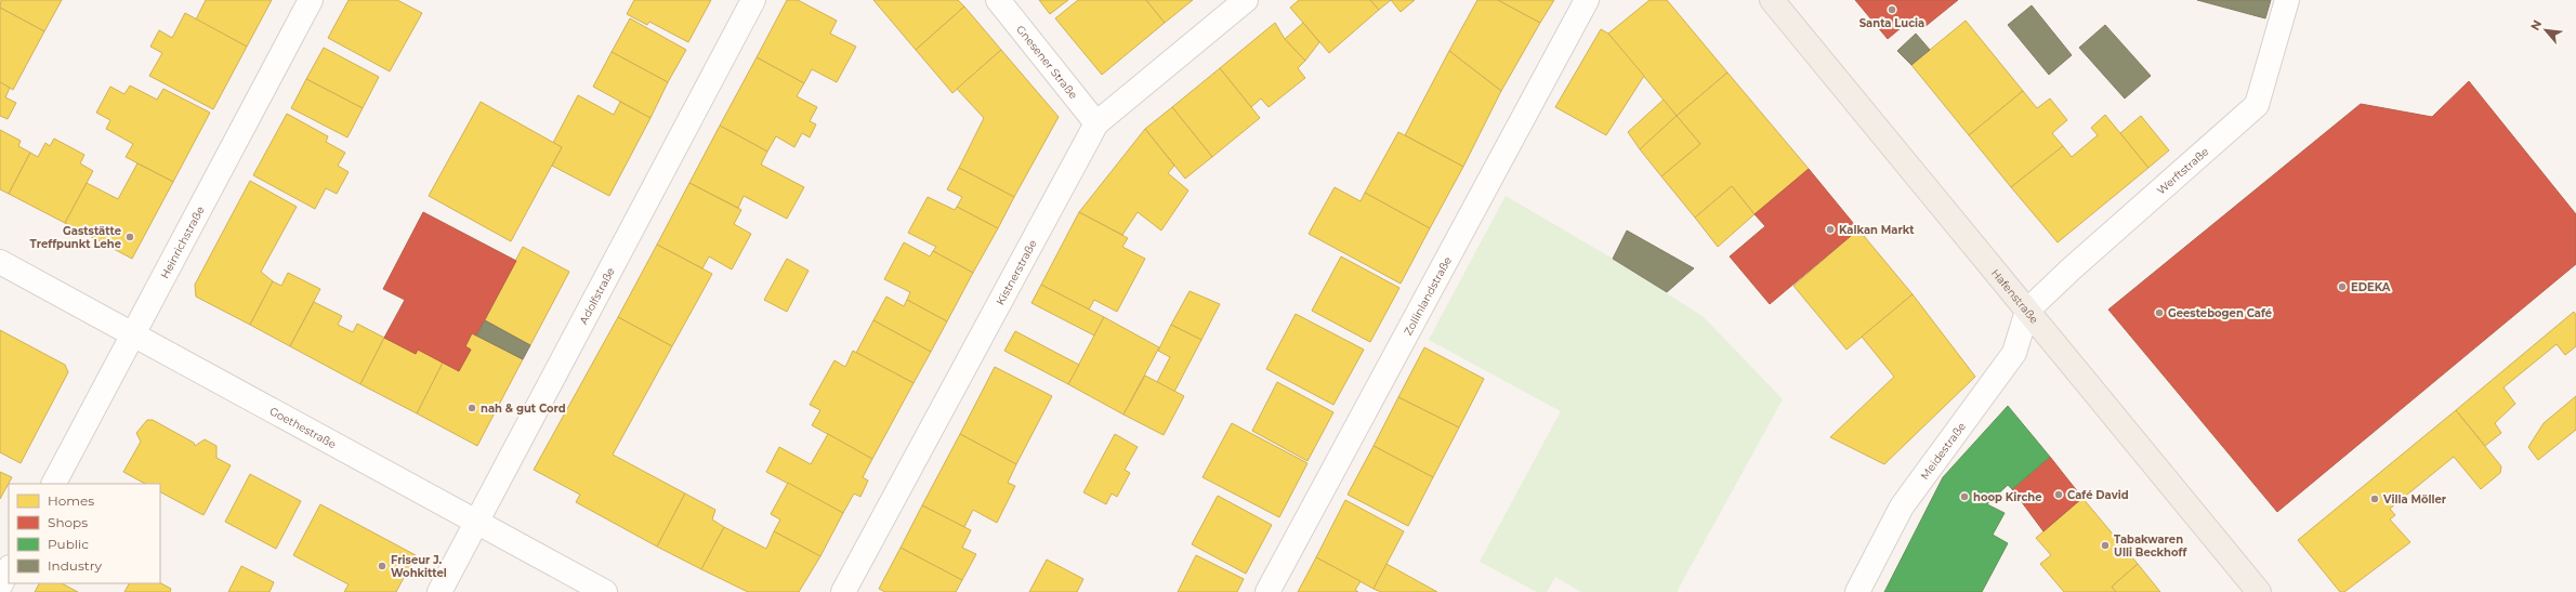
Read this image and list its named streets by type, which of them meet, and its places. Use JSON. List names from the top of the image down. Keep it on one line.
{"streets":{"main road":["Hafenstraße"],"street":["Gnesener Straße","Werftstraße","Heinrichstraße","Kistnerstraße","Adolfstraße","Zollinlandstraße","Goethestraße","Meidestraße"]},"crossings":[["Gnesener Straße","Kistnerstraße"],["Werftstraße","Hafenstraße"],["Werftstraße","Meidestraße"],["Heinrichstraße","Goethestraße"],["Adolfstraße","Goethestraße"],["Hafenstraße","Meidestraße"]],"places":["Santa Lucia","Kalkan Markt","Gaststätte Treffpunkt Lehe","EDEKA","Geestebogen Café","nah & gut Cord","Café David","hoop Kirche","Villa Möller","Tabakwaren Ulli Beckhoff","Friseur J. Wohkittel"],"legend":["Homes","Shops","Public","Industry"],"north":"top left"}
